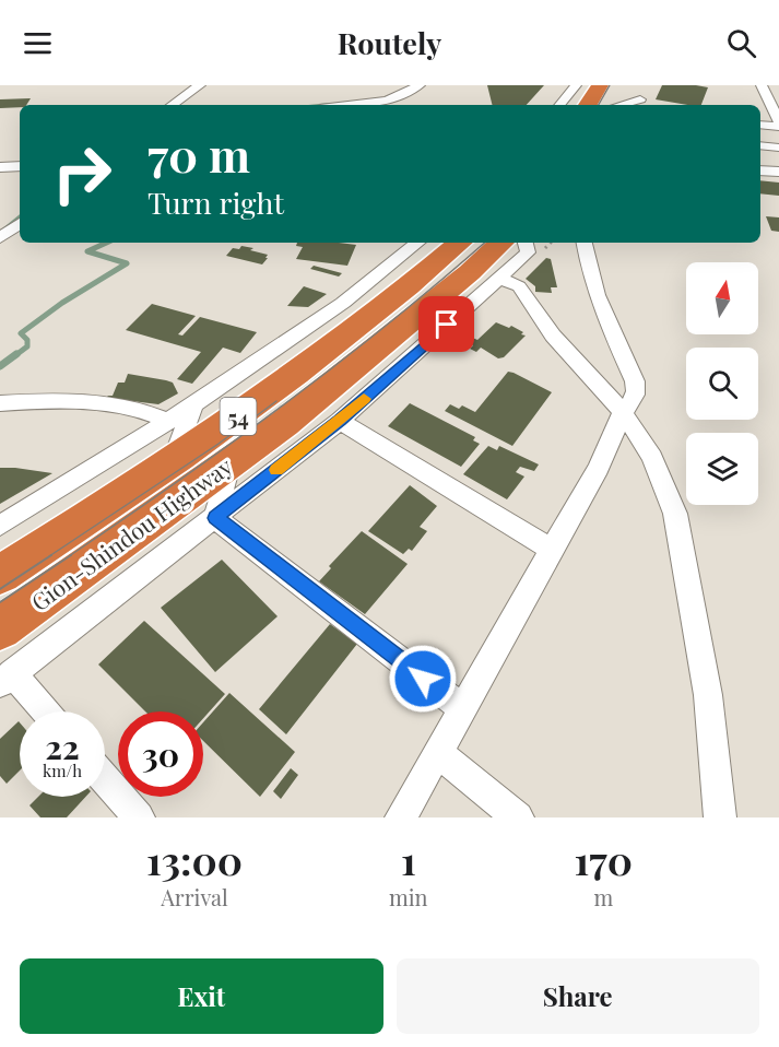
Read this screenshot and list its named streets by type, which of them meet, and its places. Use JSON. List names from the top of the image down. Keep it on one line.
{"streets":{"highway":["54","Gion-Shindou Highway"]},"north":"top","page":{"header":"Routely","turn":["70 m","Turn right"],"speed":"22 km/h","limit":"30","eta":["13:00","Arrival","1","min","170","m"],"buttons":["Exit","Share"]}}
